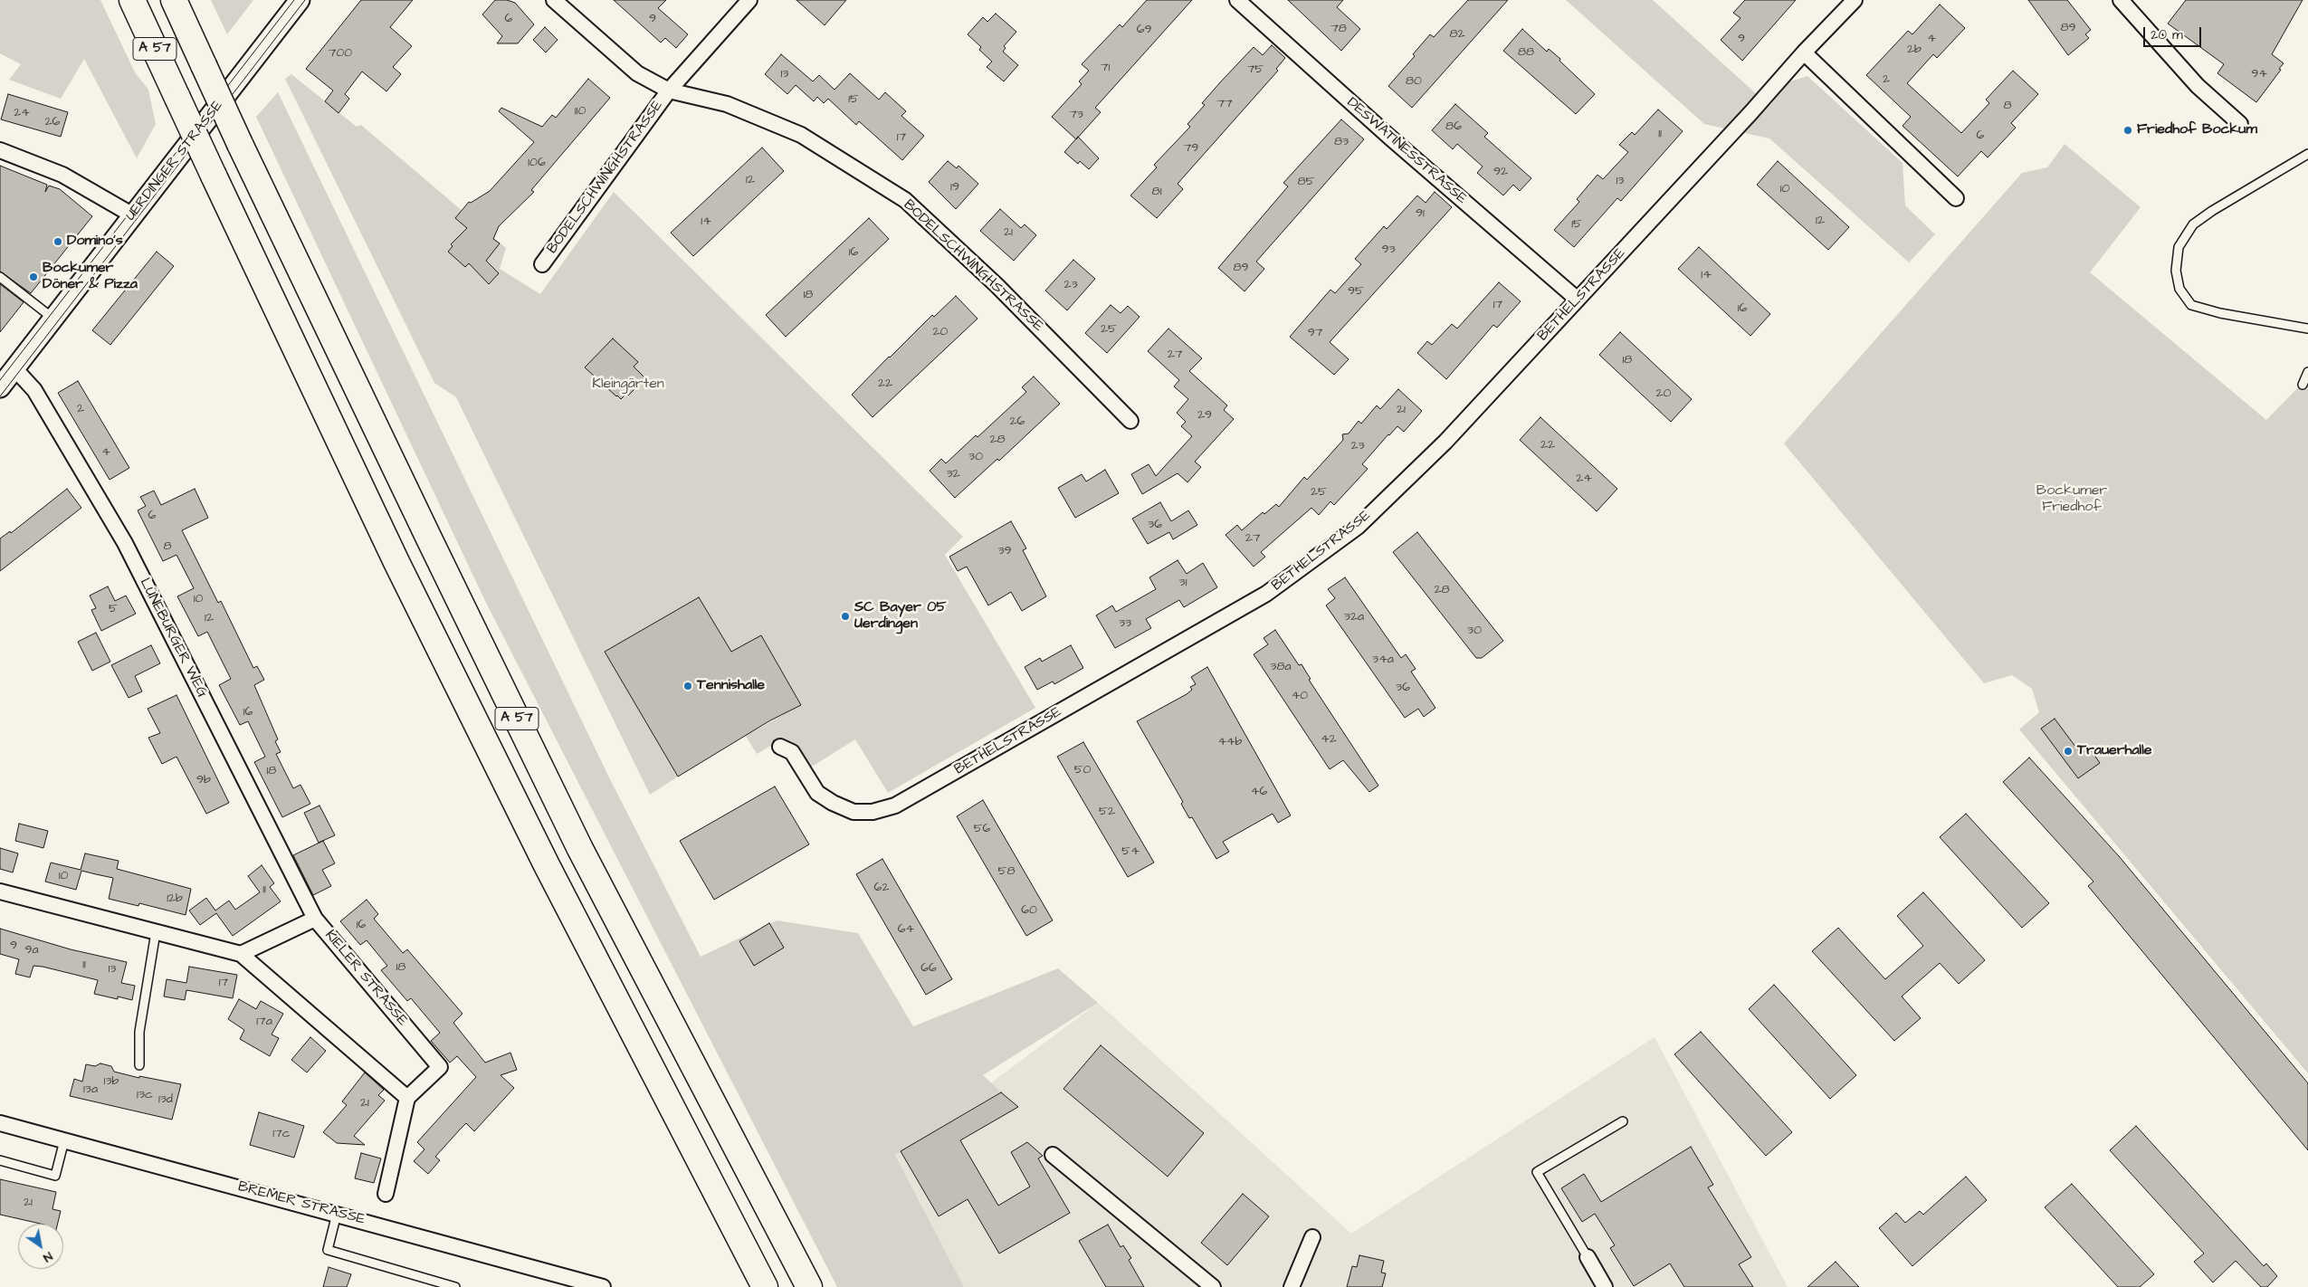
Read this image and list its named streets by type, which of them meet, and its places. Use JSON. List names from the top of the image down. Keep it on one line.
{"streets":{"highway":["A 57"],"street":["DESWATINESSTRASSE","UERDINGER STRASSE","BODELSCHWINGHSTRASSE","BETHELSTRASSE","LÜNEBURGER WEG","KIELER STRASSE","BREMER STRASSE"]},"crossings":[["DESWATINESSTRASSE","BETHELSTRASSE"],["UERDINGER STRASSE","LÜNEBURGER WEG"],["LÜNEBURGER WEG","KIELER STRASSE"]],"parks":["Kleingärten","Bockumer Friedhof"],"places":["Friedhof Bockum","Domino's","Bockumer Döner & Pizza","SC Bayer 05 Uerdingen","Tennishalle","Trauerhalle"],"house_numbers":["6","9","89","78","69","82","9","4","2b","88","700","71","75","13","94","2","80","15","77","8","110","24","73","26","86","11","6","17","83","79","106","92","12","13","85","19","10","81","91","12","14","15","21","93","16","89","14","23","95","18","17","16","25","20","97","27","18","22","20","2","21","29","26","28","22","23","4","30","32","24","25","6","36","27","8","39","31","28","10","5","32a","12","33","30","34a","38a","36","40","16","42","44b","50","18","9b","46","52","56","54","58","10","62","11","12b","60","16","64","9","9a","11","18","66","13","17","17a","13b","13a","13c","13d","21","17c","21"],"scale_bar":"20 m","north":"bottom right"}
